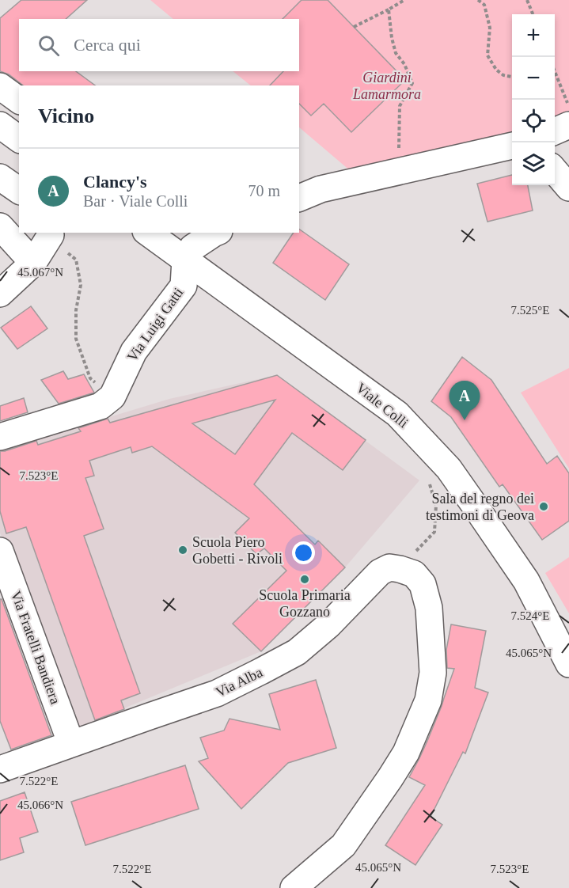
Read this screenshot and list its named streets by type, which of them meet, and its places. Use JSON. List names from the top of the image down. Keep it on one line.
{"streets":{"street":["Via Luigi Gatti","Viale Colli","Via Fratelli Bandiera","Via Alba"]},"crossings":[["Via Luigi Gatti","Viale Colli"],["Via Fratelli Bandiera","Via Alba"]],"parks":["Giardini Lamarmora"],"places":["Sala del regno dei testimoni di Geova","Scuola Piero Gobetti - Rivoli","Scuola Primaria Gozzano"],"page":{"map_buttons":["+","−"],"search":"Cerca qui","heading":"Vicino","list":[{"mark":"A","name":"Clancy's","note":"Bar · Viale Colli","value":"70 m"}],"pins":"A"},"coordinates":["45.067°N","7.525°E","7.523°E","7.524°E","45.065°N","7.522°E","45.066°N"]}
